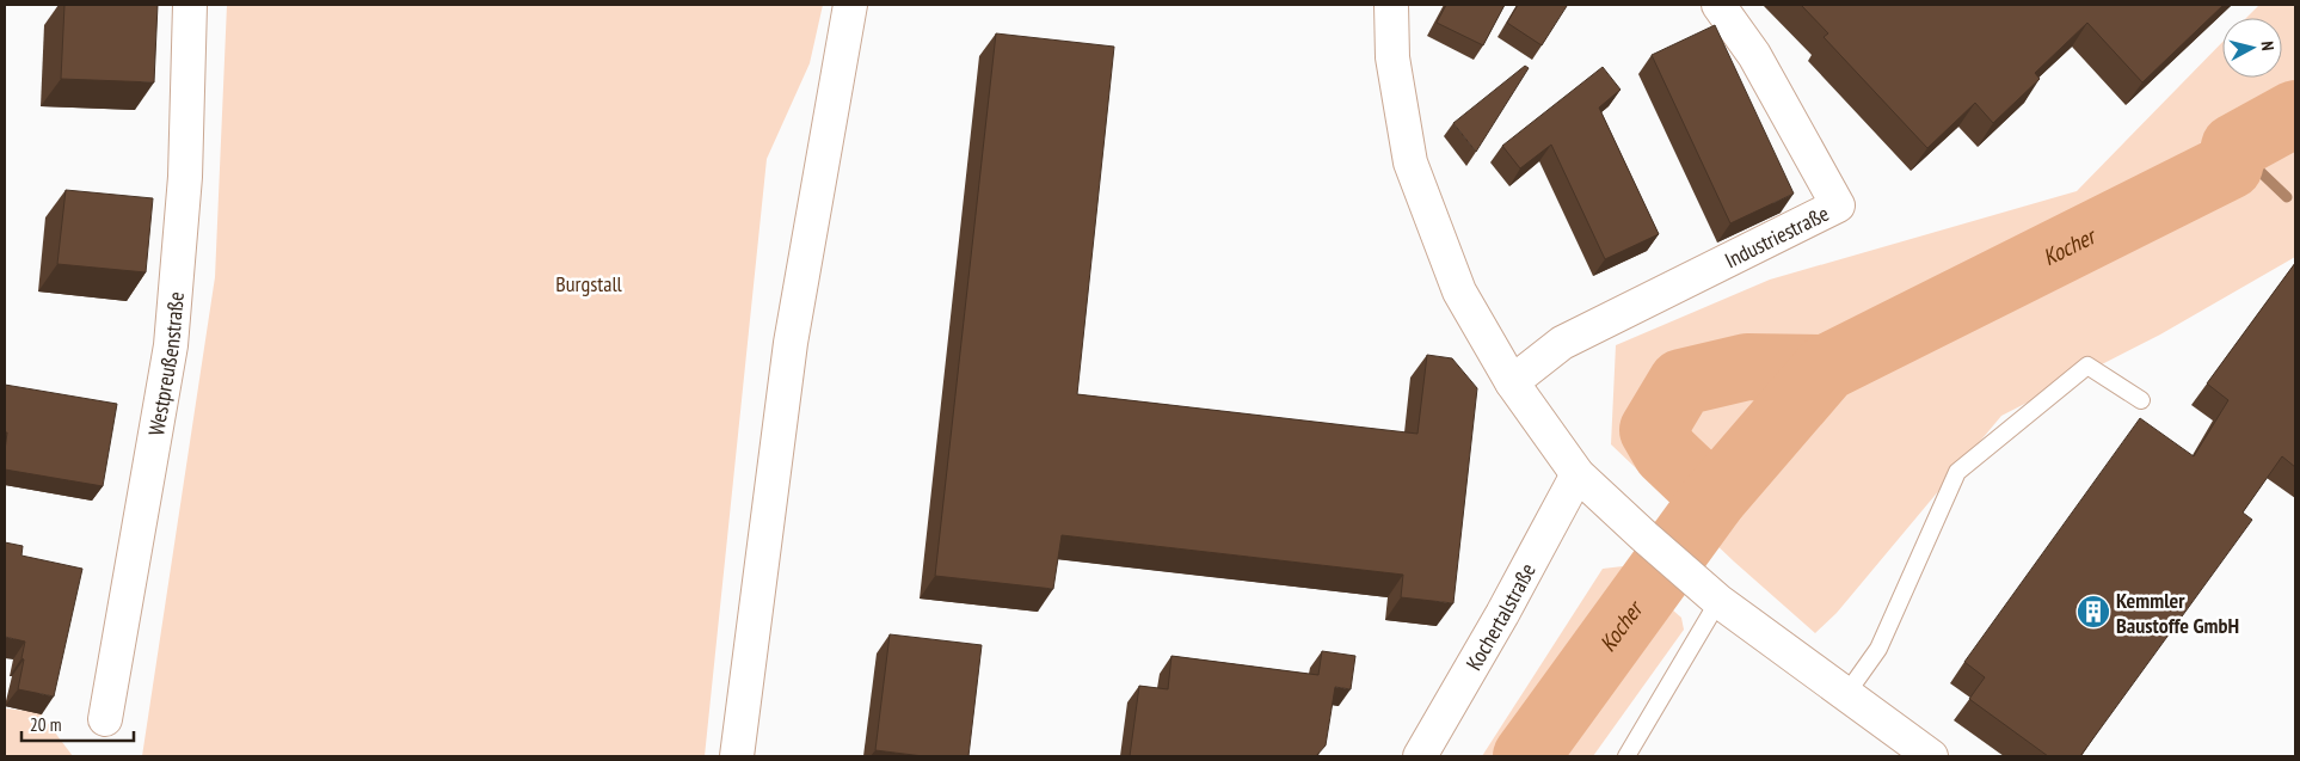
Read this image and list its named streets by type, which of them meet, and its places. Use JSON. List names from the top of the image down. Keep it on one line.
{"streets":{"main road":["Industriestraße","Westpreußenstraße","Kochertalstraße"]},"water":["Kocher"],"parks":["Burgstall"],"places":{"building":["Kemmler Baustoffe GmbH"]},"scale_bar":"20 m","north":"right"}
